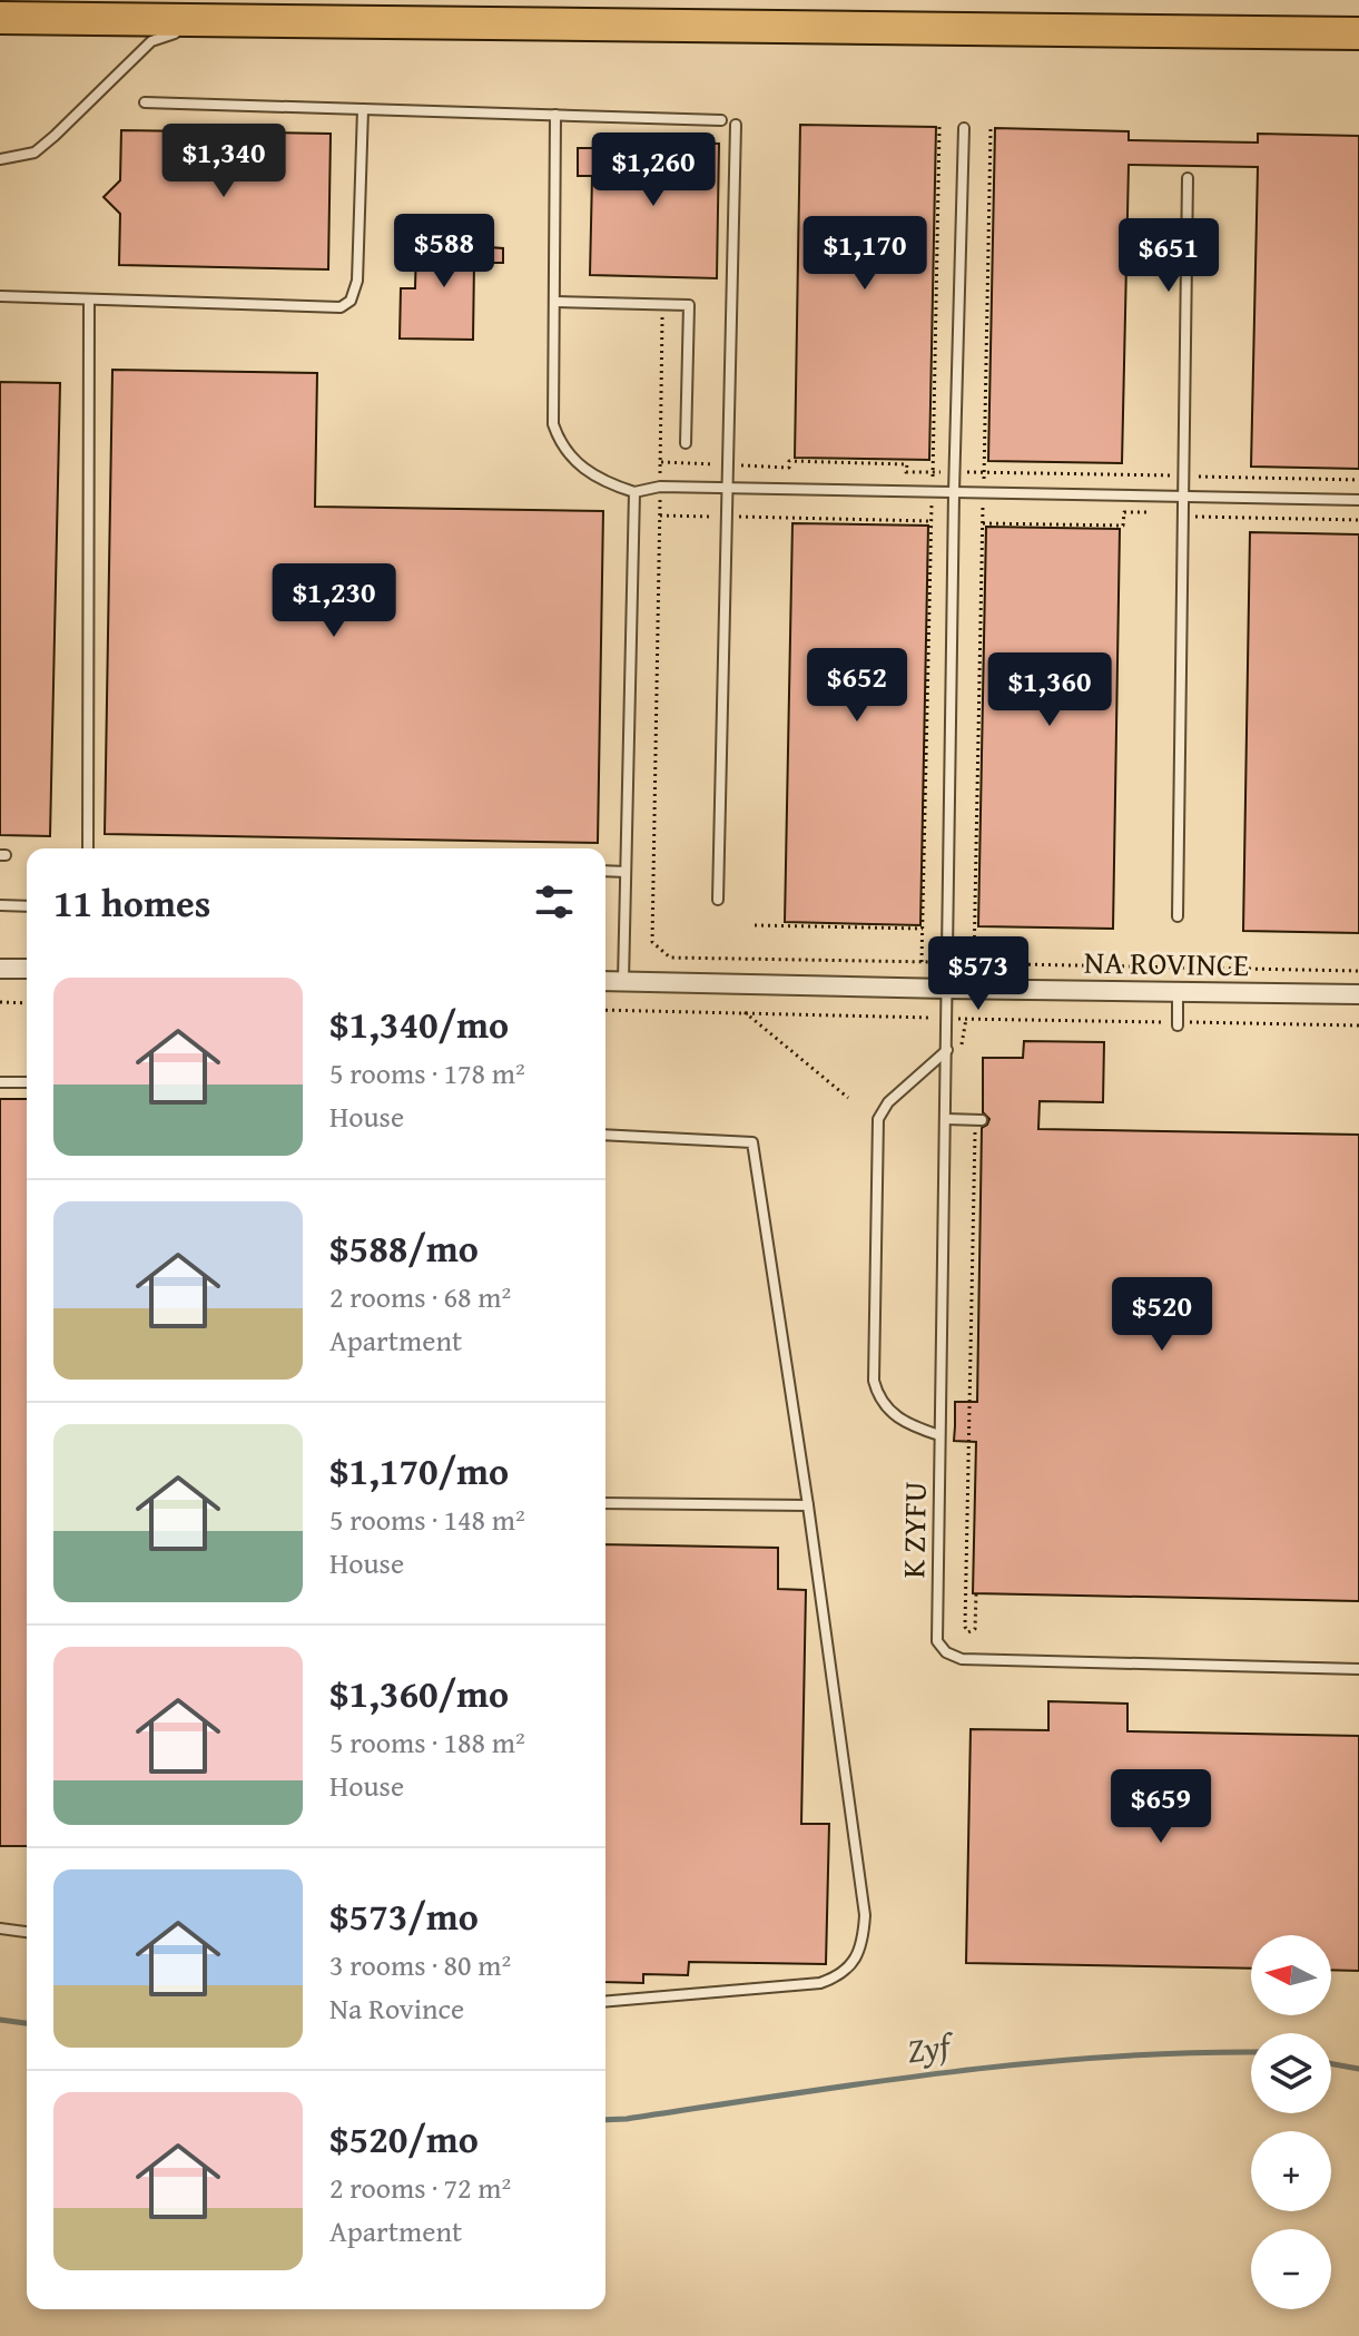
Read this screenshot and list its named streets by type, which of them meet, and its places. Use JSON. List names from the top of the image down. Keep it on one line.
{"streets":{"street":["NA ROVINCE"],"lane":["K ZYFU"]},"crossings":[["NA ROVINCE","K ZYFU"]],"water":["Zyf"],"north":"left","page":{"price":["$1,340","$1,260","$588","$1,170","$651","$1,230","$652","$1,360","$573","$520","$659"],"heading":"11 homes","list":[{"name":"$1,340/mo","note":"5 rooms · 178 m² · House"},{"name":"$588/mo","note":"2 rooms · 68 m² · Apartment"},{"name":"$1,170/mo","note":"5 rooms · 148 m² · House"},{"name":"$1,360/mo","note":"5 rooms · 188 m² · House"},{"name":"$573/mo","note":"3 rooms · 80 m² · Na Rovince"},{"name":"$520/mo","note":"2 rooms · 72 m² · Apartment"}],"map_buttons":["+","−"]}}
